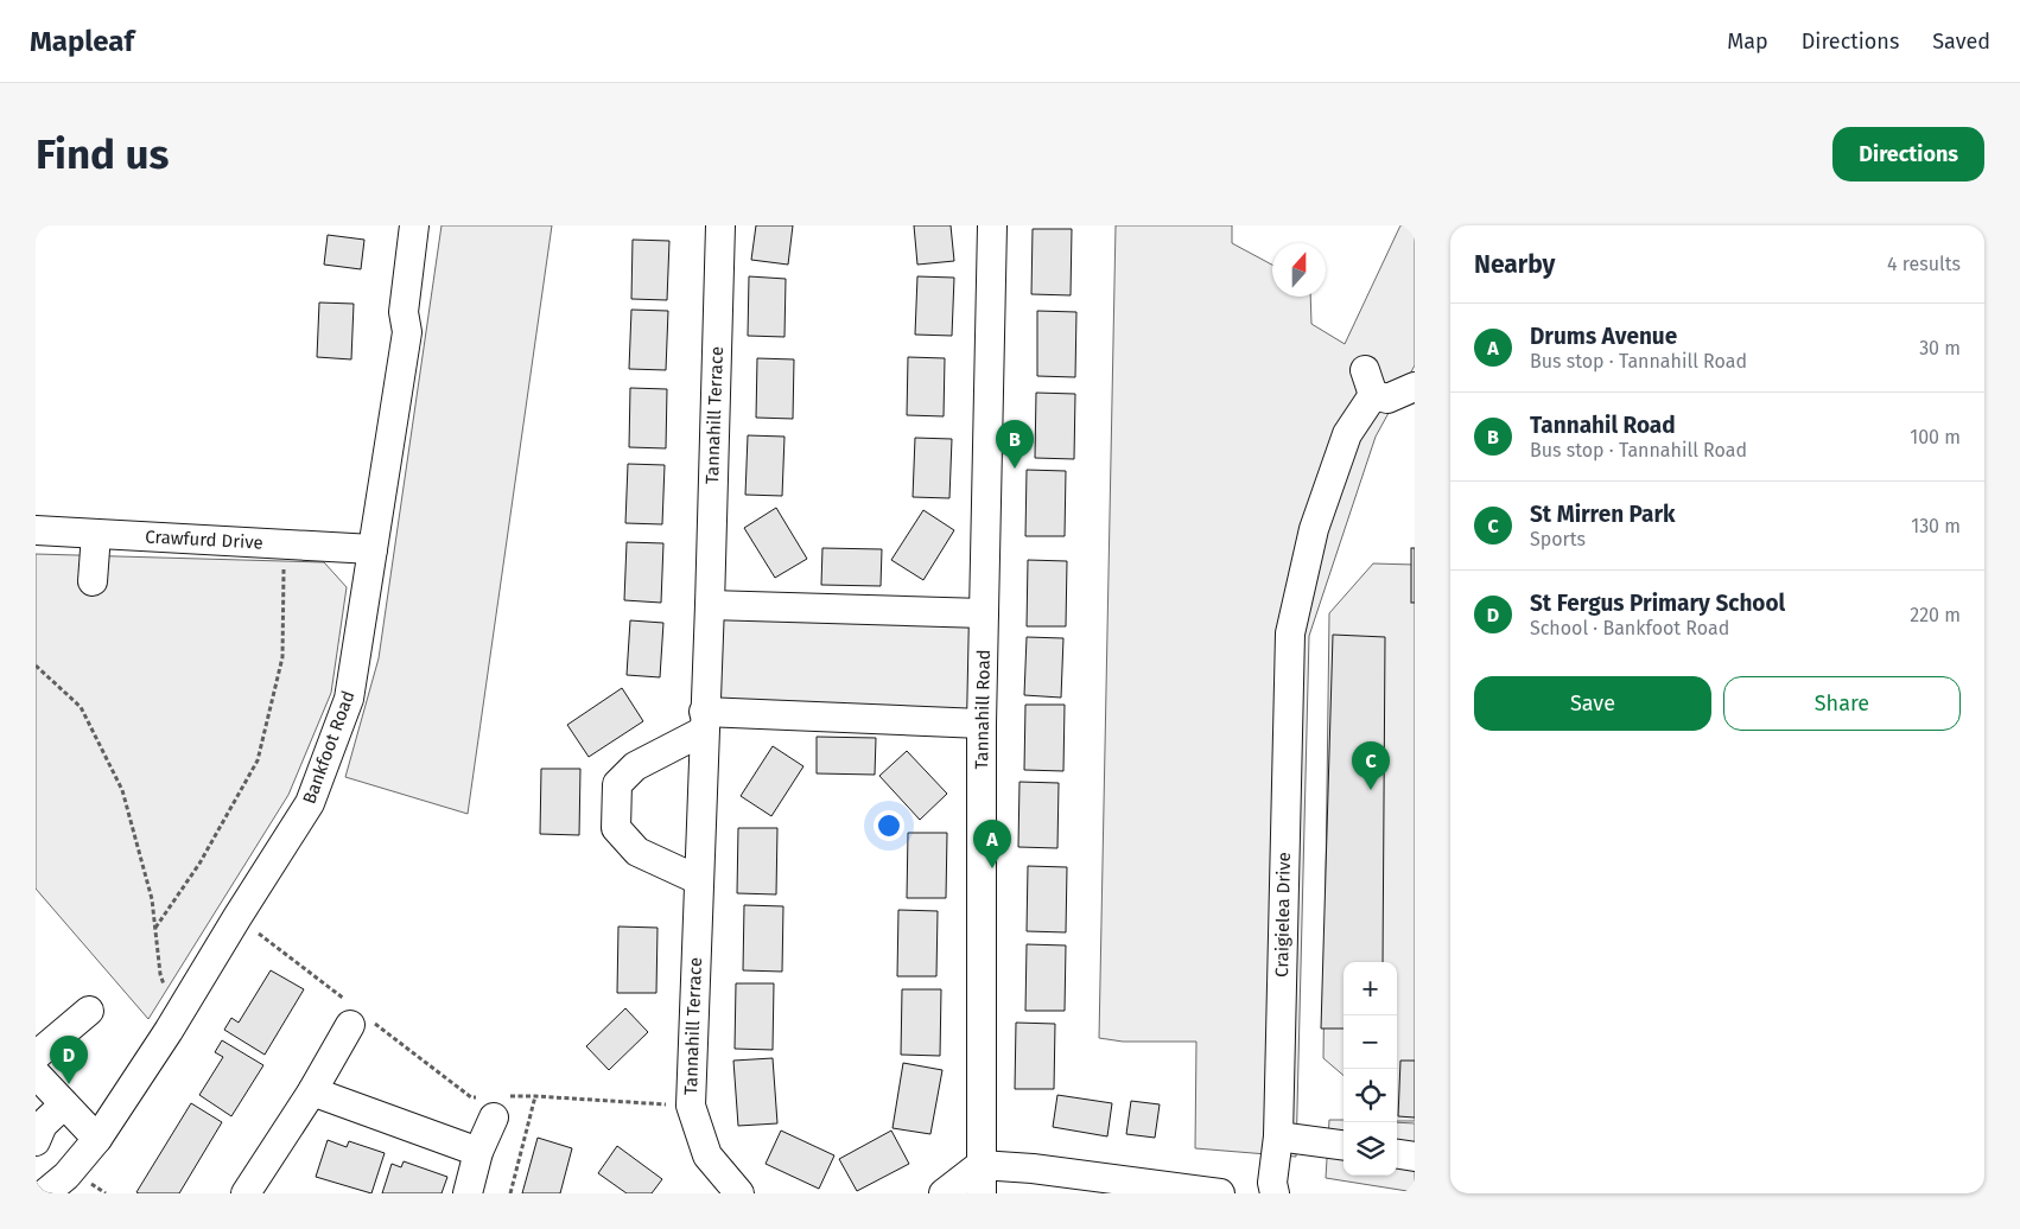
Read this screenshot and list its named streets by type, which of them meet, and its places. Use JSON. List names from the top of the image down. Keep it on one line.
{"streets":{"street":["Tannahill Terrace","Crawfurd Drive","Tannahill Road","Bankfoot Road","Craigielea Drive"]},"crossings":[["Crawfurd Drive","Bankfoot Road"]],"north":"top","page":{"header":"Mapleaf","nav":["Map","Directions","Saved"],"buttons":["Directions",["Save","Share"]],"title":"Find us","heading":["Nearby","4 results"],"list":[{"mark":"A","name":"Drums Avenue","note":"Bus stop · Tannahill Road","value":"30 m"},{"mark":"B","name":"Tannahil Road","note":"Bus stop · Tannahill Road","value":"100 m"},{"mark":"C","name":"St Mirren Park","note":"Sports","value":"130 m"},{"mark":"D","name":"St Fergus Primary School","note":"School · Bankfoot Road","value":"220 m"}],"pins":["B","C","A","D"],"map_buttons":["+","−"]}}
